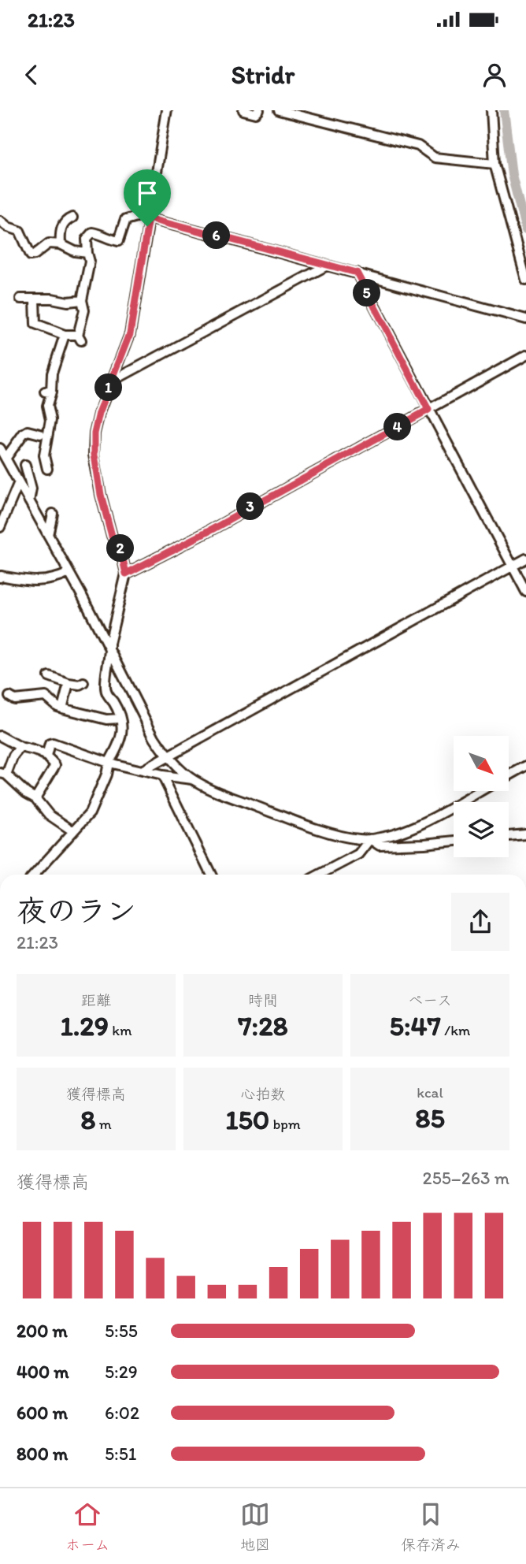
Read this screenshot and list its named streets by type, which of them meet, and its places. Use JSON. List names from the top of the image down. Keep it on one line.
{"north":"bottom right","page":{"status":"21:23","header":"Stridr","pins":["6","5","1","4","3","2"],"heading":["夜のラン","21:23"],"stats":[["距離","1.29 km"],["時間","7:28"],["ペース","5:47 /km"],["獲得標高","8 m"],["心拍数","150 bpm"],["kcal","85"]],"chart":["獲得標高","255–263 m"],"list":[{"name":"200 m","note":"5:55"},{"name":"400 m","note":"5:29"},{"name":"600 m","note":"6:02"},{"name":"800 m","note":"5:51"}],"tabs":["ホーム","地図","保存済み"]}}
